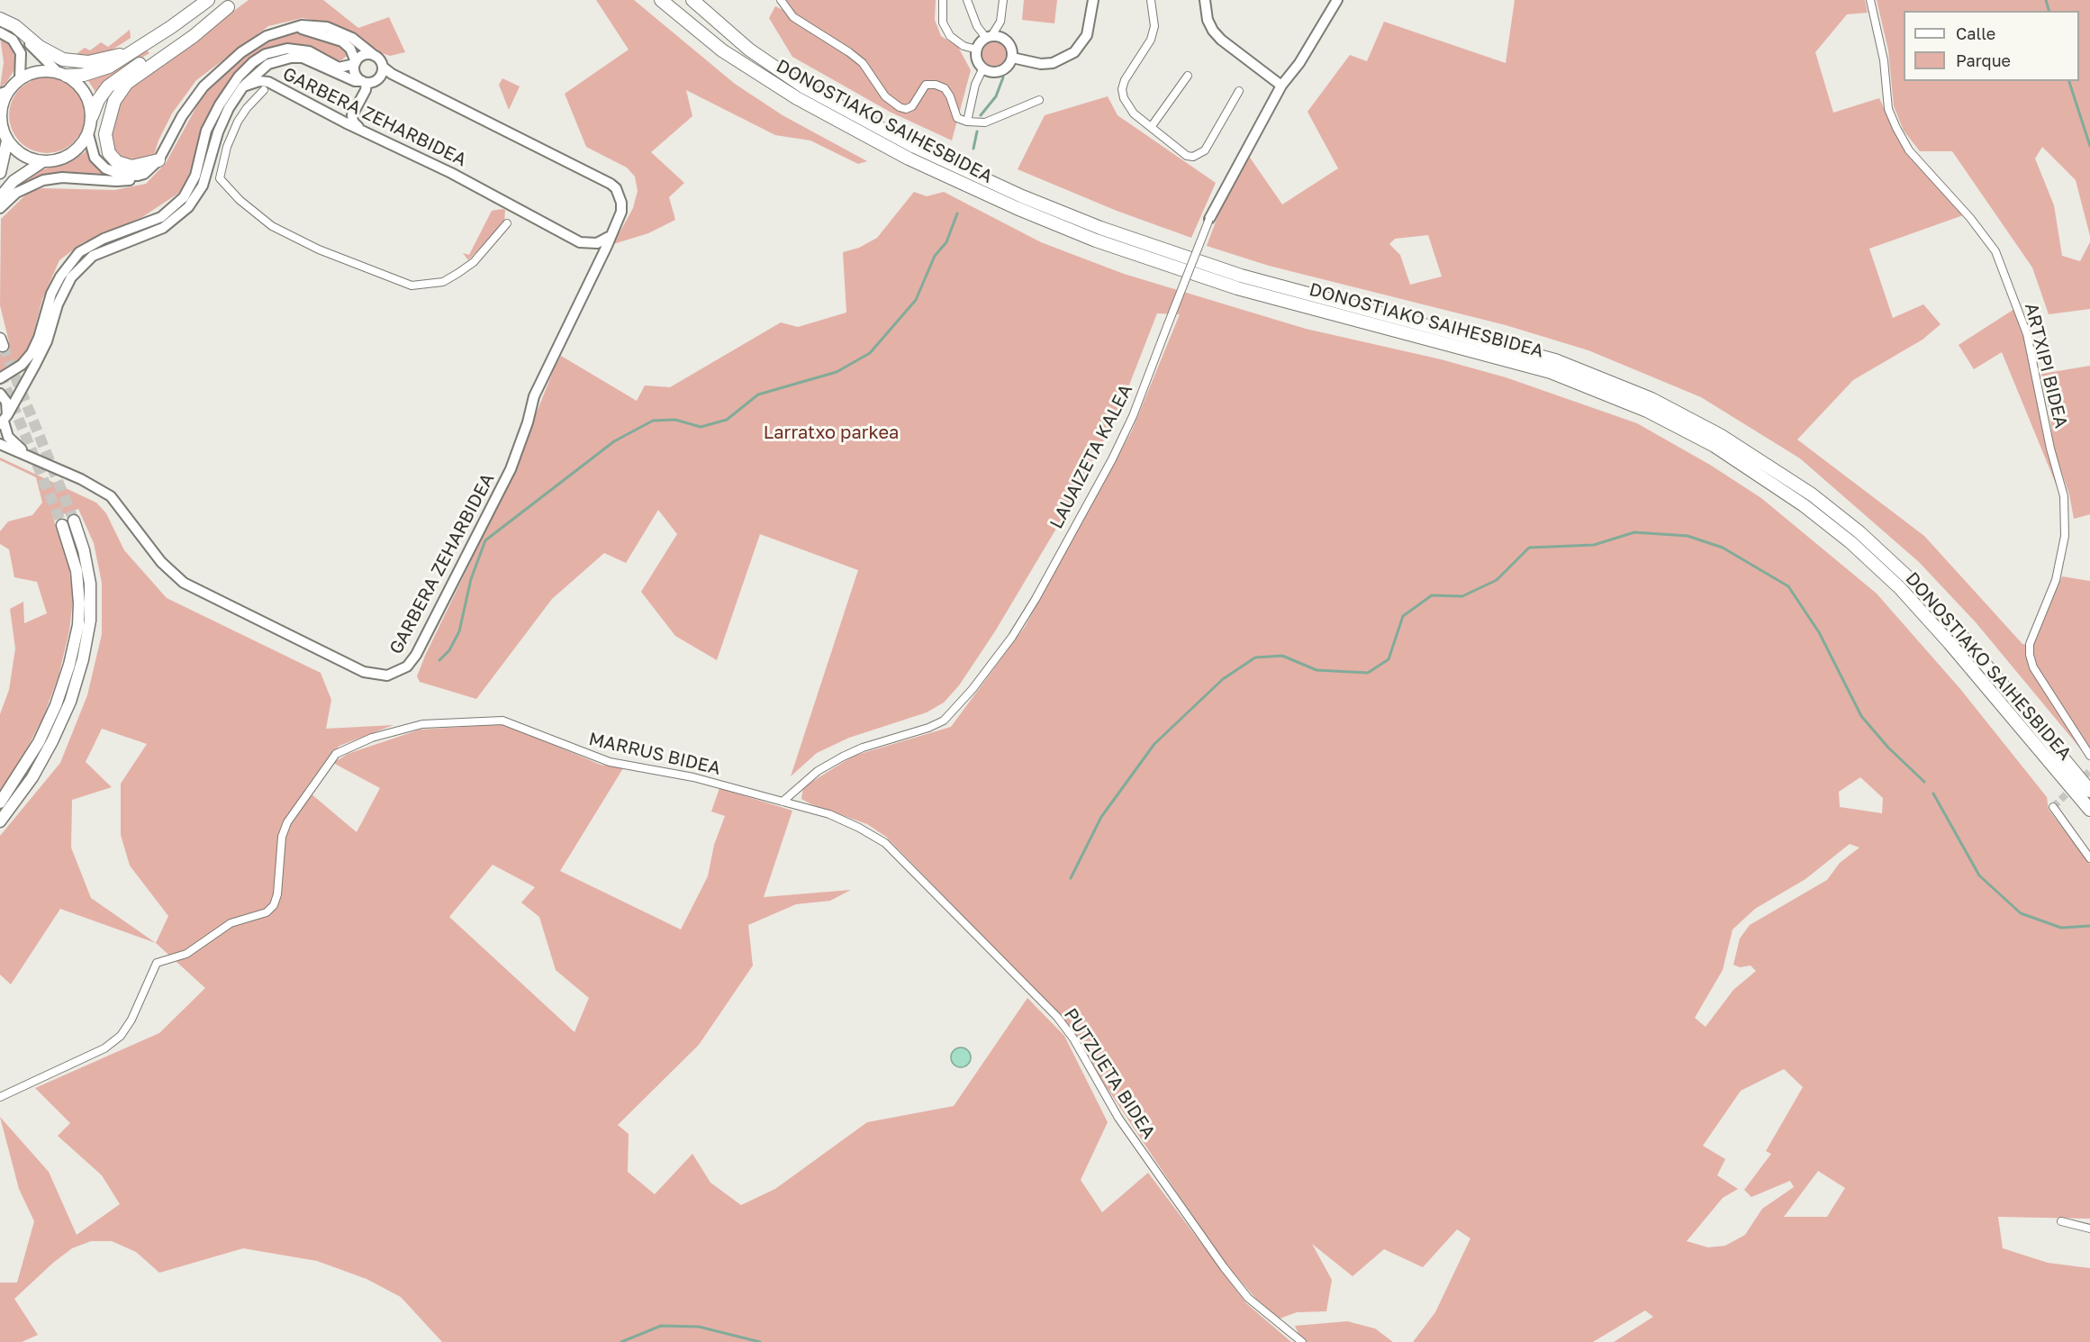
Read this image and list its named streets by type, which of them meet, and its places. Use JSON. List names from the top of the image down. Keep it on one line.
{"streets":{"highway":["DONOSTIAKO SAIHESBIDEA"],"street":["GARBERA ZEHARBIDEA","ARTXIPI BIDEA","LAUAIZETA KALEA","MARRUS BIDEA","PUTZUETA BIDEA"]},"crossings":[["LAUAIZETA KALEA","MARRUS BIDEA"],["LAUAIZETA KALEA","PUTZUETA BIDEA"],["MARRUS BIDEA","PUTZUETA BIDEA"]],"parks":["Larratxo parkea"],"legend":["Calle","Parque"]}
